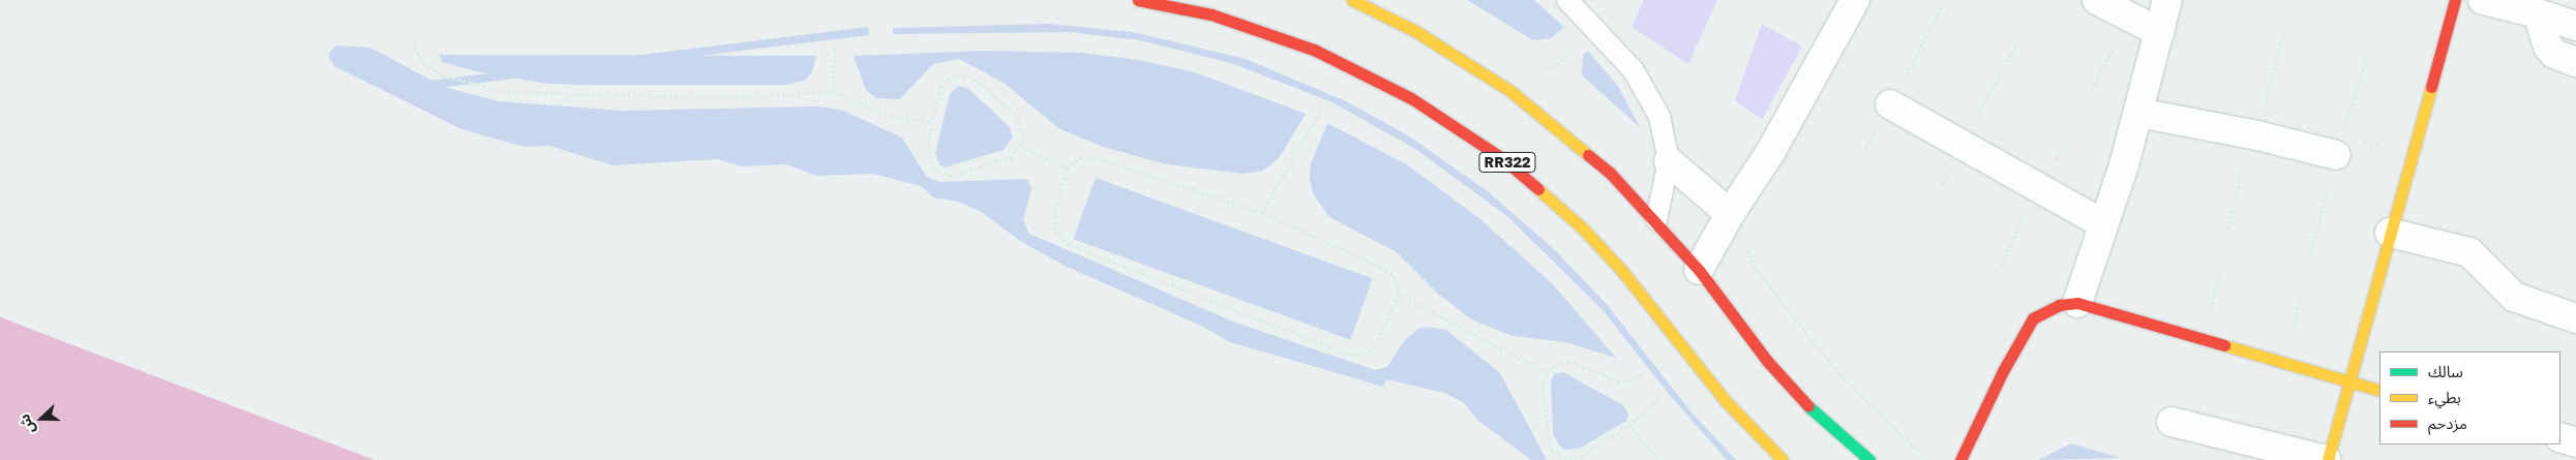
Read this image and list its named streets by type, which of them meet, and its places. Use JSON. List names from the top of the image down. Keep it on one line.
{"streets":{"main road":["RR322"]},"legend":["سالك","بطيء","مزدحم"],"north":"left"}
